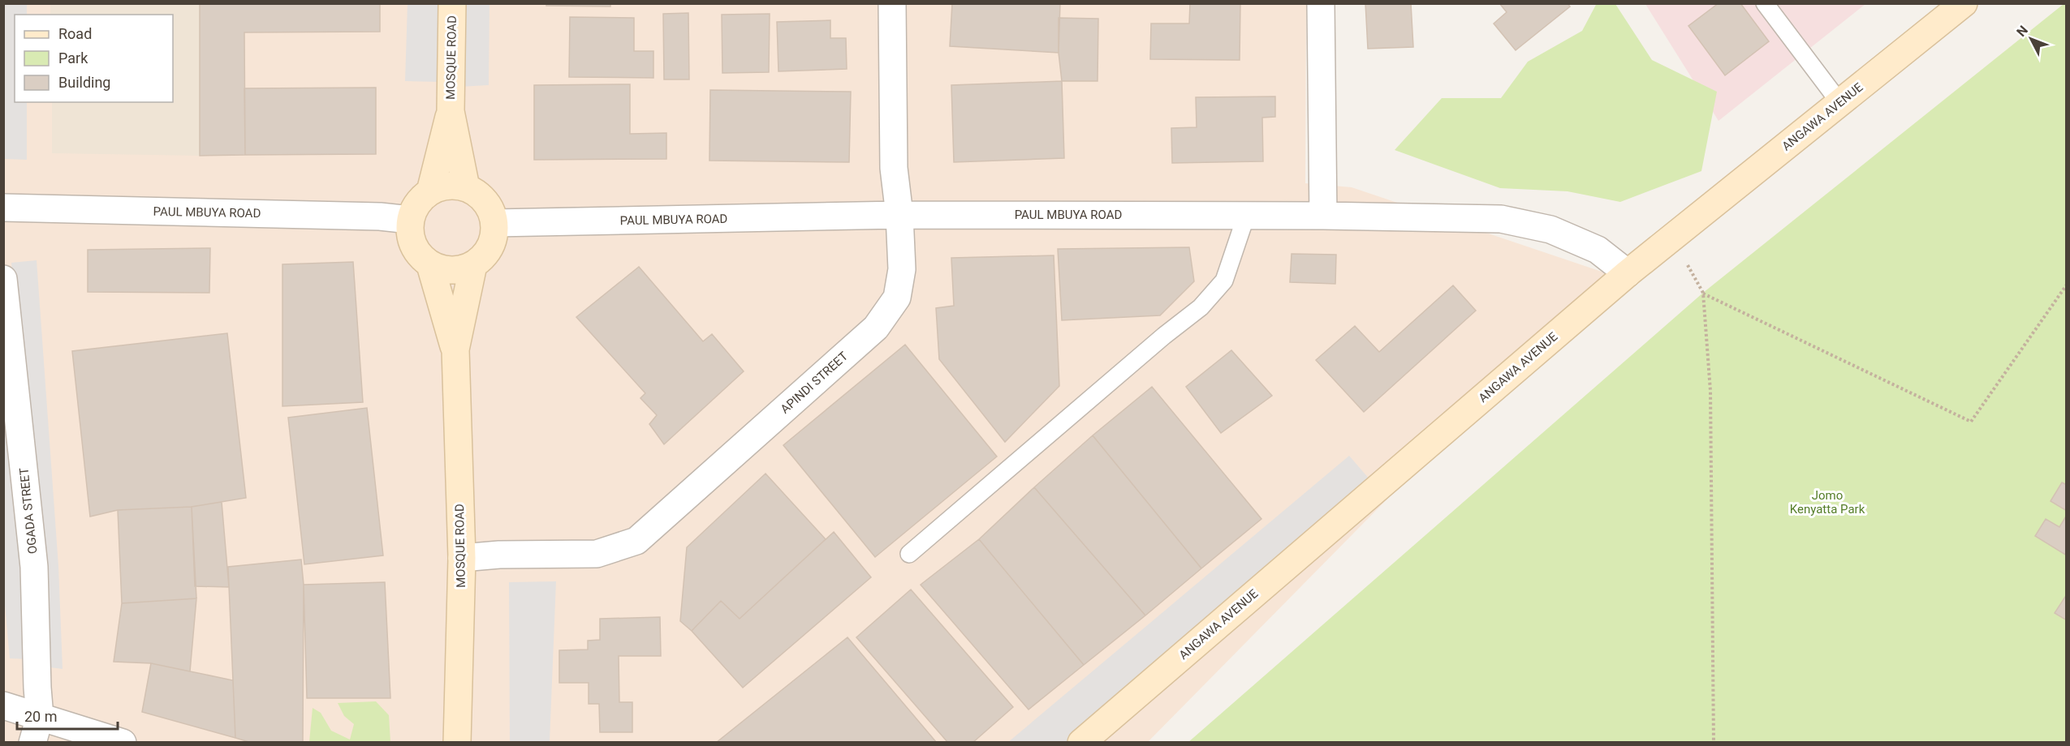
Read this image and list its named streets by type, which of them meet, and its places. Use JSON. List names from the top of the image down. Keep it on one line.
{"streets":{"main road":["MOSQUE ROAD","ANGAWA AVENUE"],"street":["PAUL MBUYA ROAD","APINDI STREET","OGADA STREET"]},"crossings":[["MOSQUE ROAD","PAUL MBUYA ROAD"],["MOSQUE ROAD","APINDI STREET"],["ANGAWA AVENUE","PAUL MBUYA ROAD"],["PAUL MBUYA ROAD","APINDI STREET"]],"parks":["Jomo Kenyatta Park"],"legend":["Road","Park","Building"],"scale_bar":"20 m","north":"top left"}
